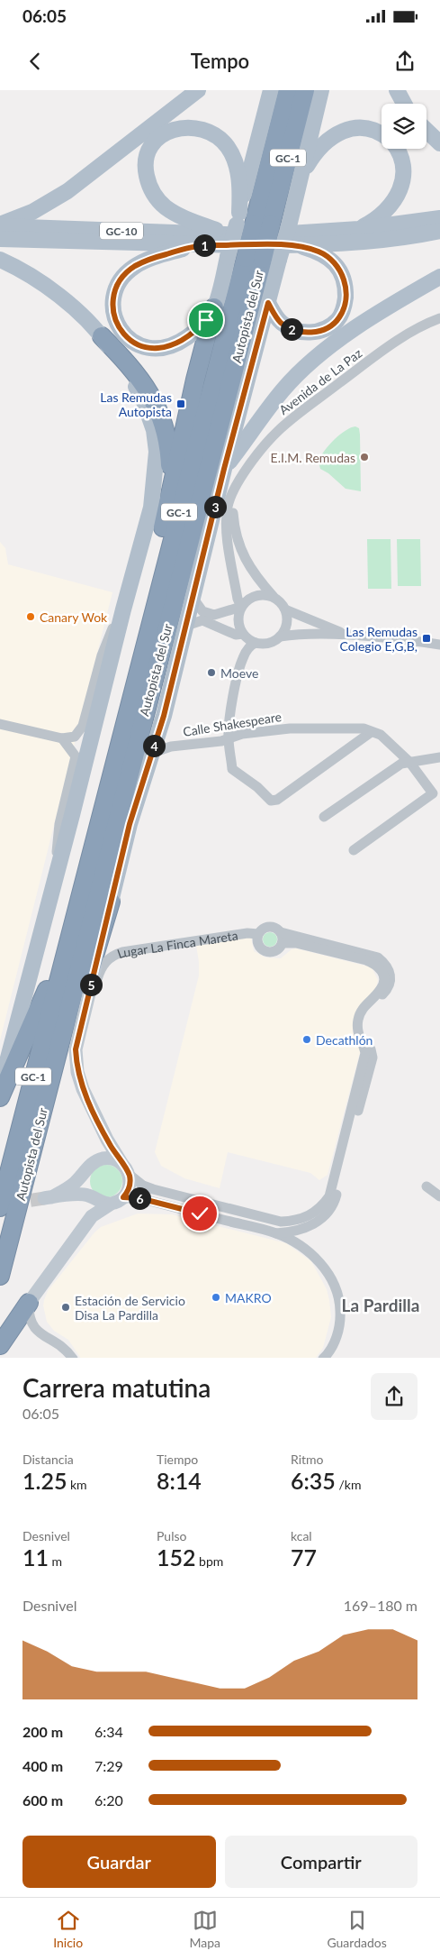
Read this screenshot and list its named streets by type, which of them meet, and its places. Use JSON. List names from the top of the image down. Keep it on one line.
{"streets":{"highway":["GC-1","Autopista del Sur"],"main road":["GC-10"],"street":["Avenida de La Paz","Calle Shakespeare","Lugar La Finca Mareta"]},"crossings":[["GC-10","Autopista del Sur"]],"districts":["La Pardilla"],"places":{"transit":["Las Remudas Autopista","Las Remudas Colegio E,G,B,"],"other":["E.I.M. Remudas","Canary Wok","Moeve","Decathlón","MAKRO","Estación de Servicio Disa La Pardilla"]},"page":{"status":"06:05","header":"Tempo","pins":["1","2","3","4","5","6"],"heading":["Carrera matutina","06:05"],"stats":[["Distancia","1.25 km"],["Tiempo","8:14"],["Ritmo","6:35 /km"],["Desnivel","11 m"],["Pulso","152 bpm"],["kcal","77"]],"chart":["Desnivel","169–180 m"],"list":[{"name":"200 m","note":"6:34"},{"name":"400 m","note":"7:29"},{"name":"600 m","note":"6:20"}],"buttons":["Guardar","Compartir"],"tabs":["Inicio","Mapa","Guardados"]}}
